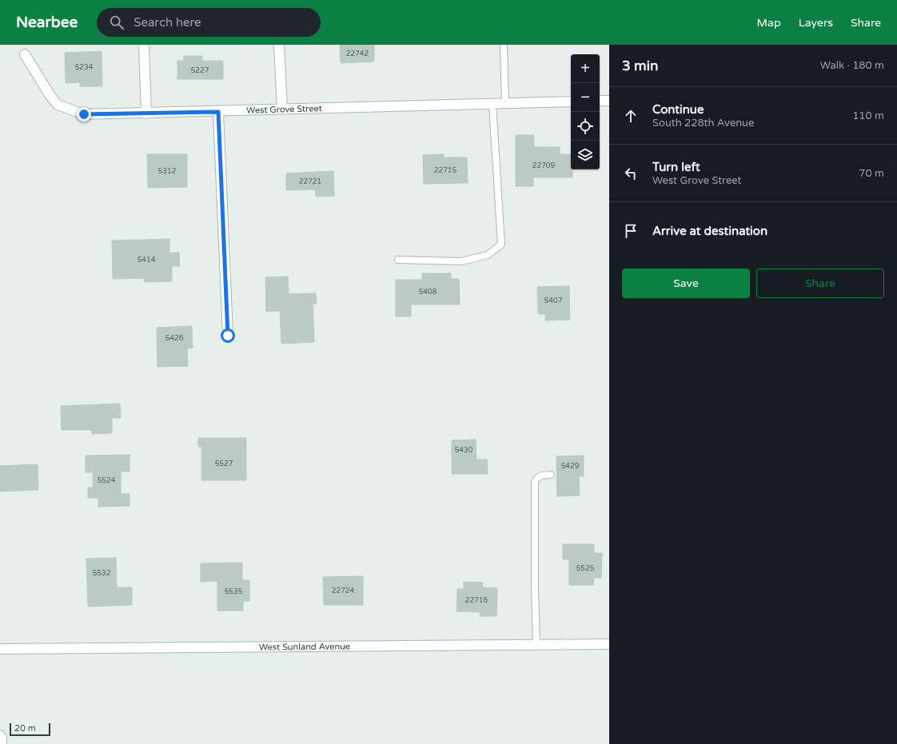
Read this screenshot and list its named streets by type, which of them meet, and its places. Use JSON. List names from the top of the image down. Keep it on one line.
{"streets":{"street":["West Grove Street","West Sunland Avenue"]},"house_numbers":["22742","5234","5227","22709","22715","5312","22721","5414","5408","5407","5426","5430","5527","5429","5524","5525","5532","22724","5535","22716"],"scale_bar":"20 m","page":{"header":"Nearbee","search":"Search here","nav":["Map","Layers","Share"],"heading":["3 min","Walk · 180 m"],"map_buttons":["+","−"],"list":[["Continue","South 228th Avenue","110 m"],["Turn left","West Grove Street","70 m"],"Arrive at destination"],"buttons":["Save","Share"],"scale":"20 m"}}
